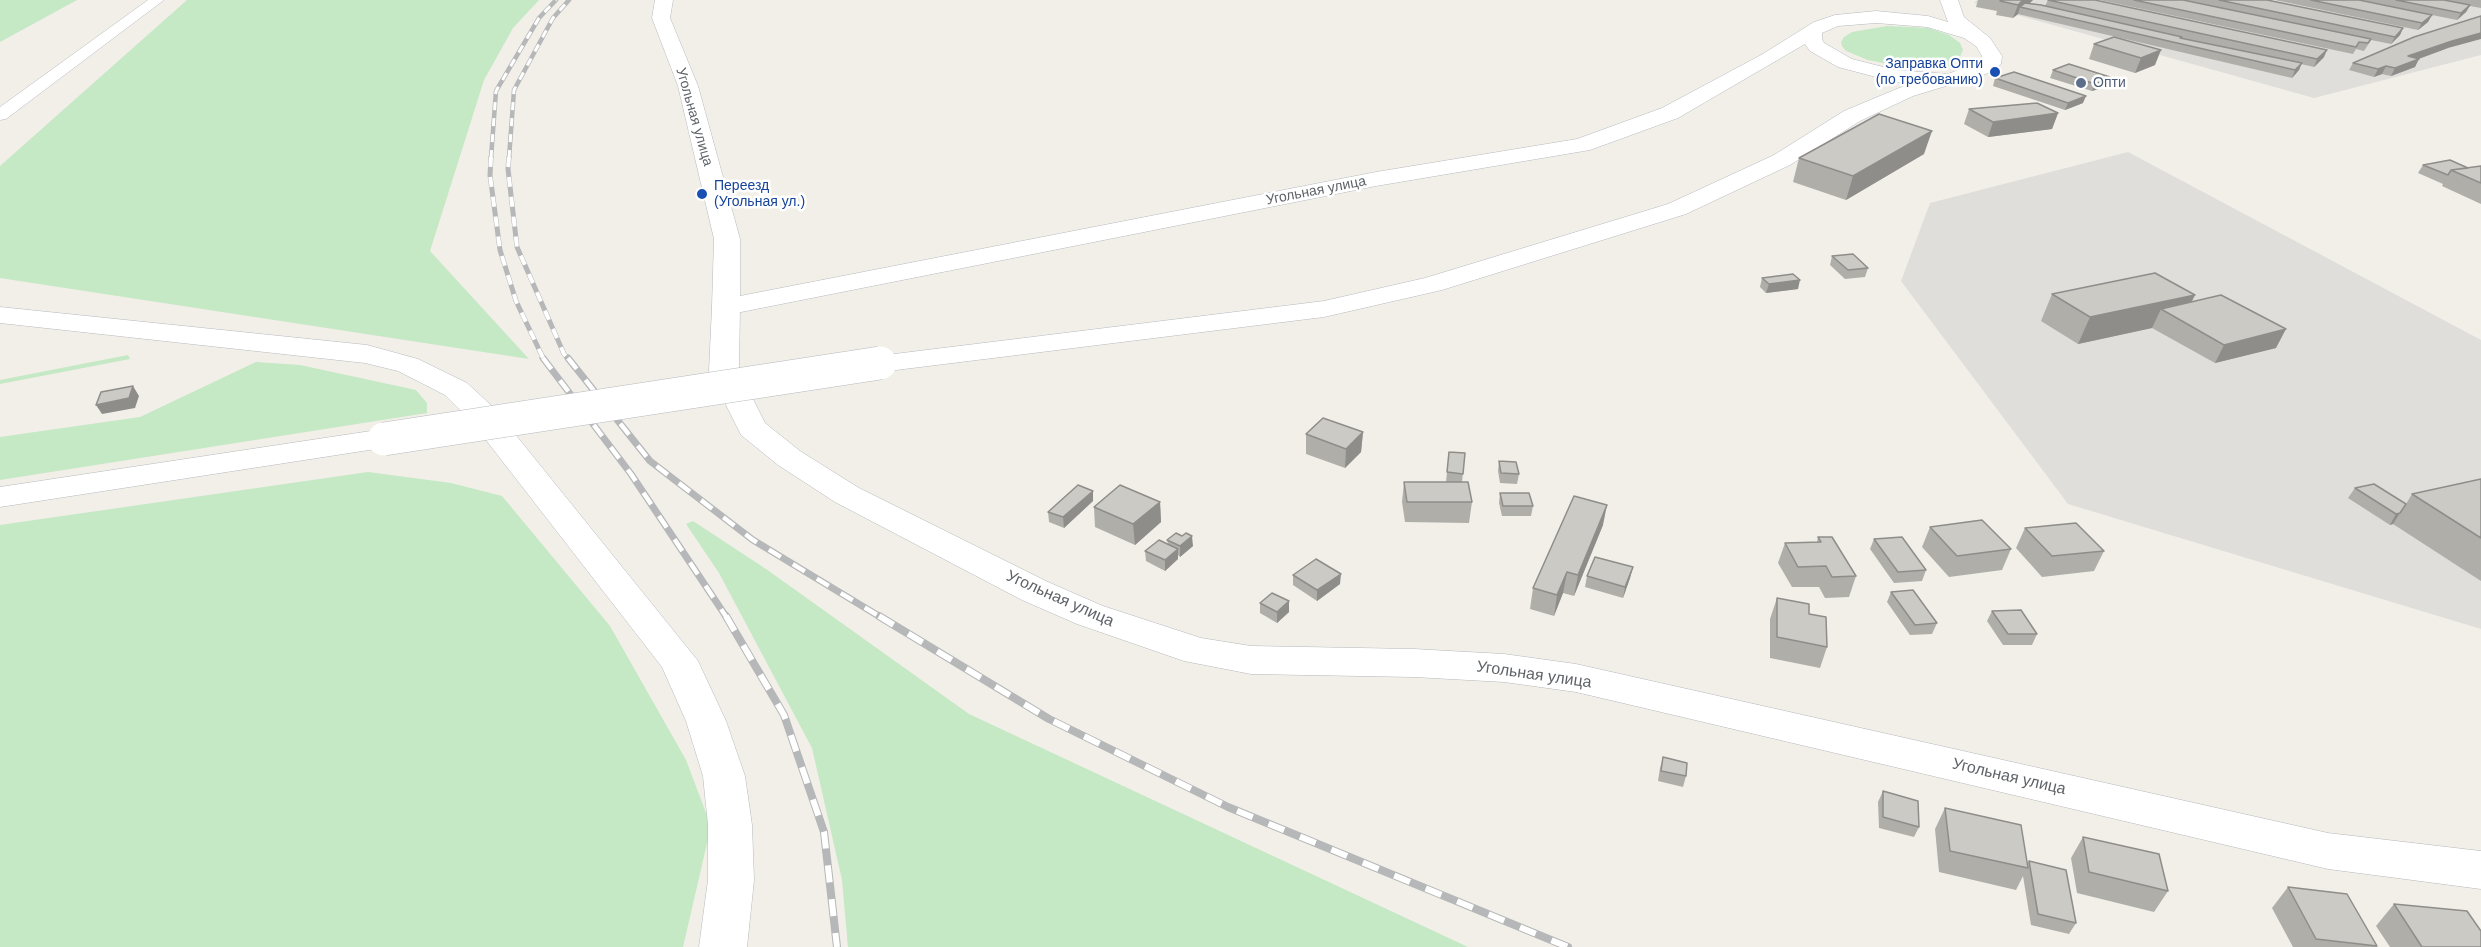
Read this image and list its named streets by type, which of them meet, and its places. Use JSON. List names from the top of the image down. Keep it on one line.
{"streets":{"main road":["Угольная улица"]},"places":["Заправка Опти (по требованию)","Опти","Переезд (Угольная ул.)"]}
